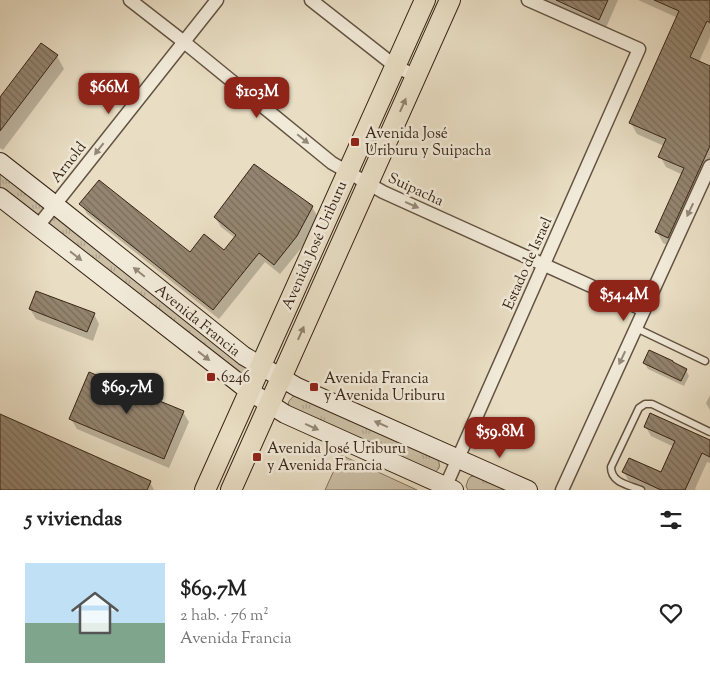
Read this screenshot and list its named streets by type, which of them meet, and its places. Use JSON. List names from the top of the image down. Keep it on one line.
{"streets":{"main road":["Avenida José Uriburu","Avenida Francia"],"street":["Arnold","Suipacha","Estado de Israel"]},"crossings":[["Arnold","Suipacha"],["Arnold","Avenida Francia"],["Suipacha","Avenida José Uriburu"],["Suipacha","Estado de Israel"],["Avenida José Uriburu","Avenida Francia"],["Estado de Israel","Avenida Francia"]],"one_way":["Arnold","Suipacha"],"places":{"transit":["Avenida José Uriburu y Suipacha","6246","Avenida Francia y Avenida Uriburu","Avenida José Uriburu y Avenida Francia"]},"page":{"price":["$66M","$103M","$54.4M","$69.7M","$59.8M"],"heading":"5 viviendas","list":[{"name":"$69.7M","note":"2 hab. · 76 m² · Avenida Francia"}]}}
